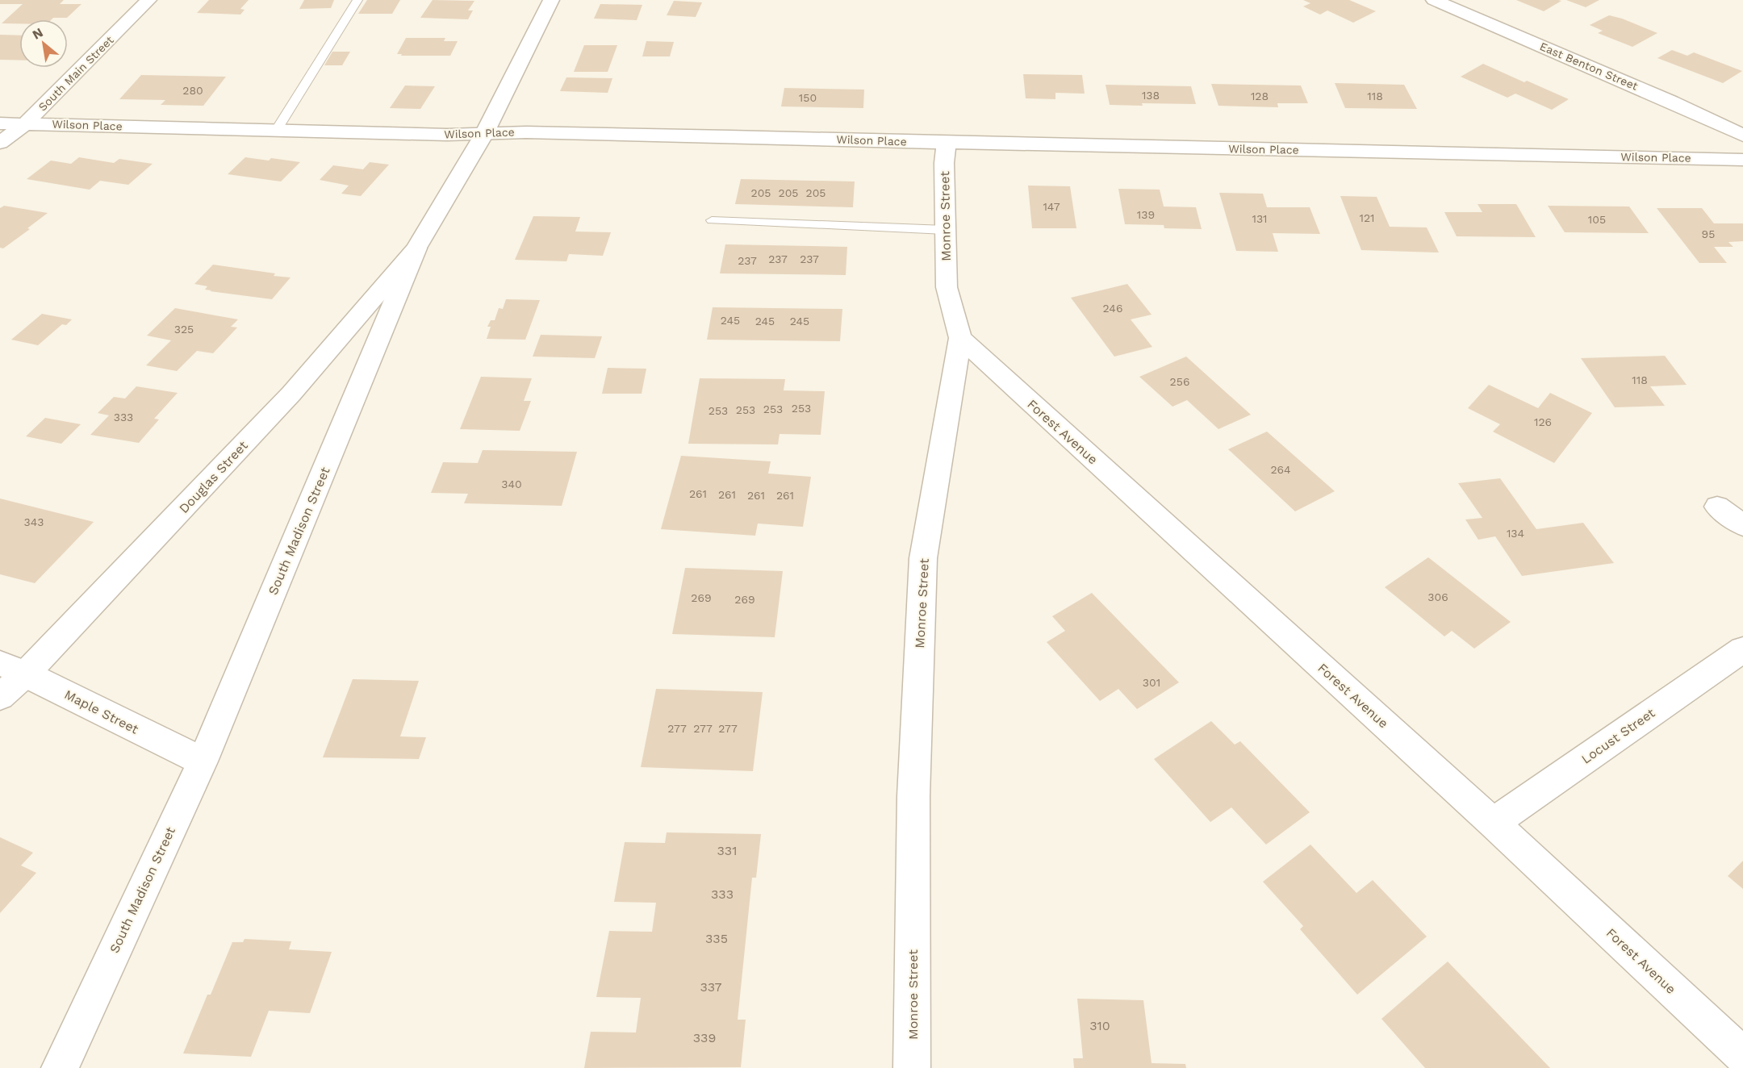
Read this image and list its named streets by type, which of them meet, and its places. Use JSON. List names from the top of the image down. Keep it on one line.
{"streets":{"street":["East Benton Street","South Main Street","Wilson Place","Monroe Street","Forest Avenue","Douglas Street","South Madison Street","Maple Street","Locust Street"]},"crossings":[["South Main Street","Wilson Place"],["Wilson Place","Monroe Street"],["Wilson Place","South Madison Street"],["Monroe Street","Forest Avenue"],["Forest Avenue","Locust Street"],["Douglas Street","South Madison Street"],["Douglas Street","Maple Street"],["South Madison Street","Maple Street"]],"house_numbers":["280","138","128","118","150","205","205","205","147","139","121","131","105","95","237","237","237","246","245","245","245","325","118","256","253","253","253","253","333","126","264","340","261","261","261","261","343","134","306","269","269","301","277","277","277","331","333","335","337","310","339"],"north":"top left"}
